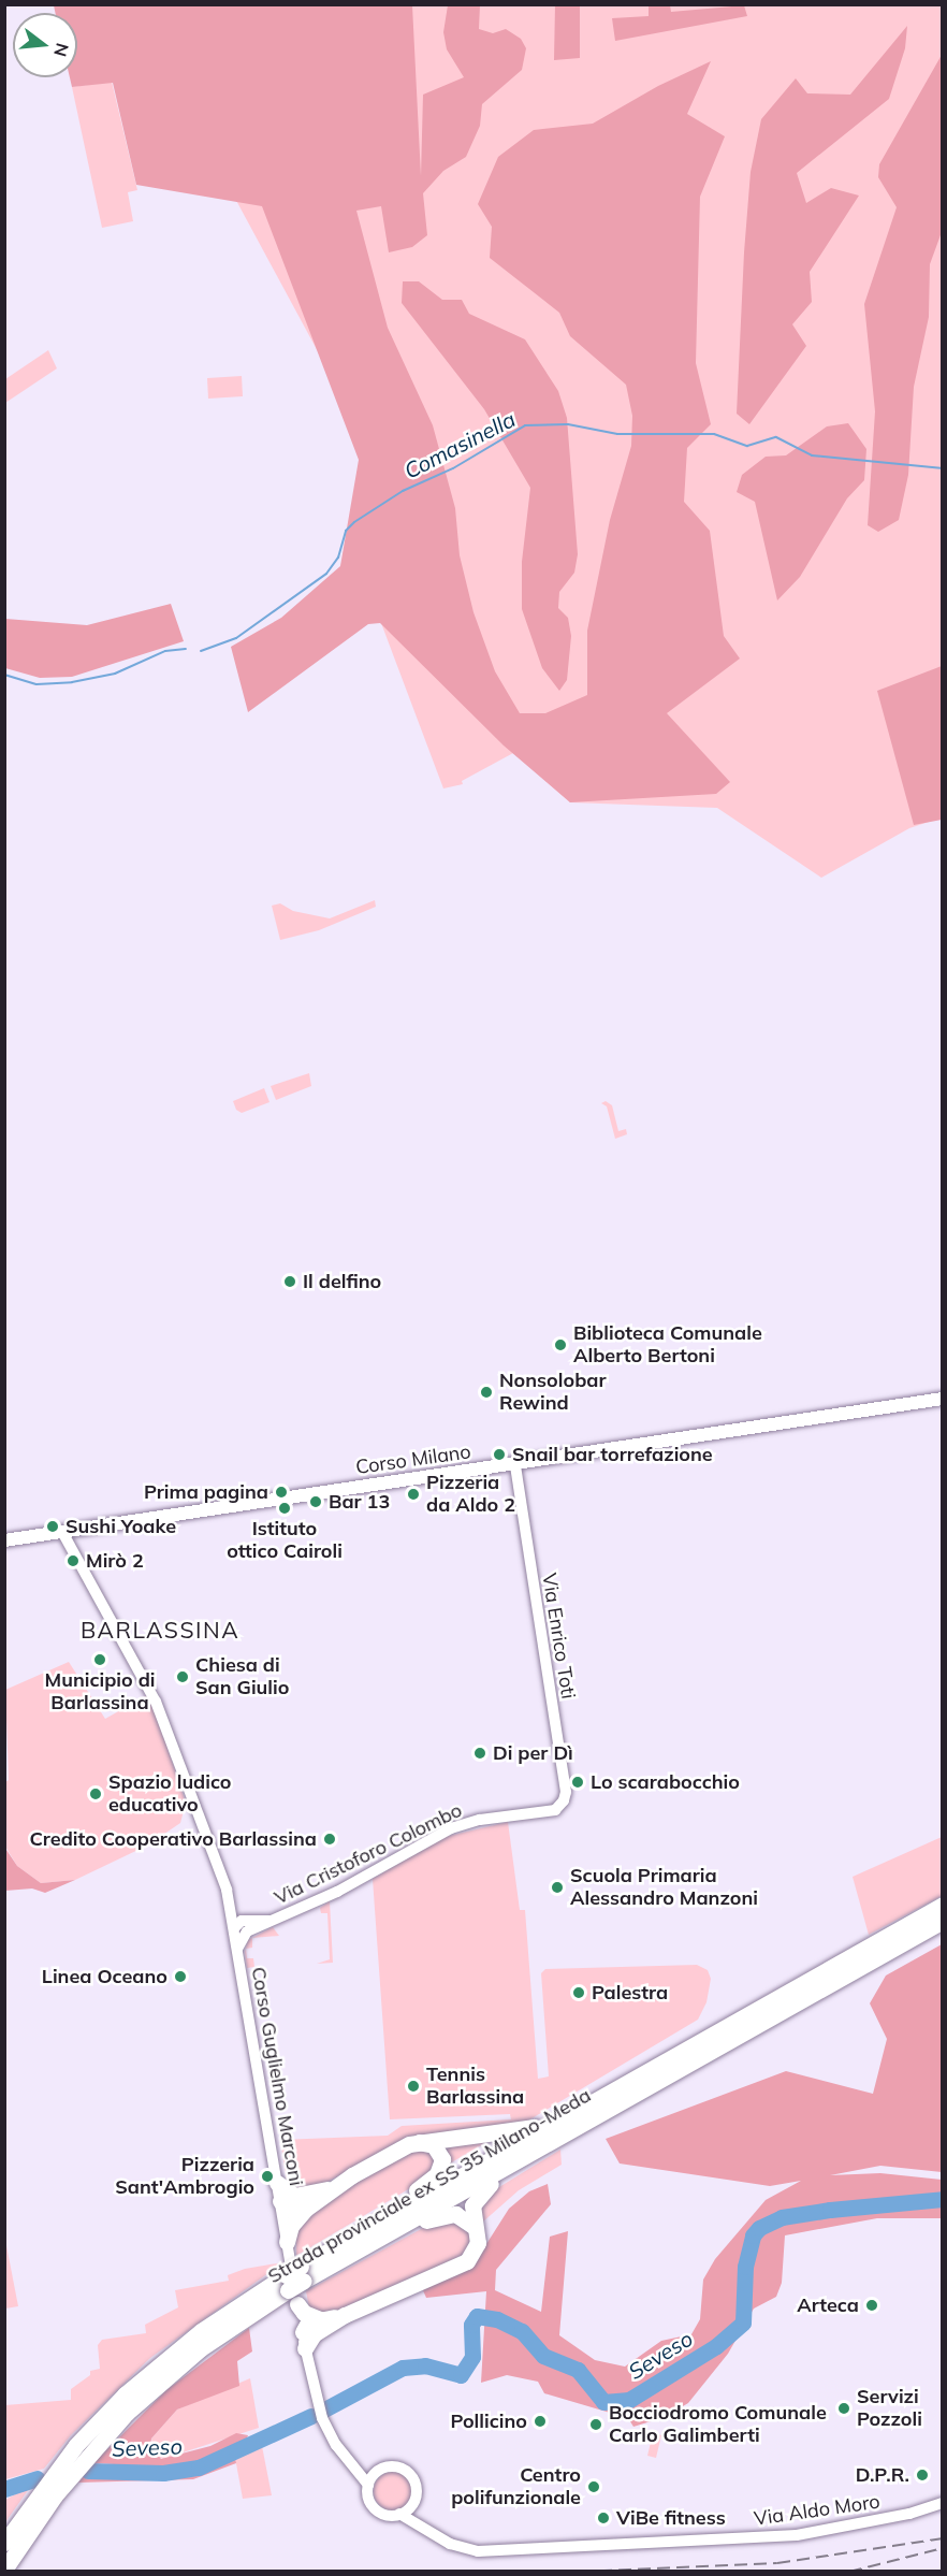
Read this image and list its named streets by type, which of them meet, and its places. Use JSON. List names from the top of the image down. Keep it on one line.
{"streets":{"highway":["Strada provinciale ex SS 35 Milano-Meda"],"main road":["Corso Milano"],"street":["Via Enrico Toti","Via Cristoforo Colombo","Corso Guglielmo Marconi","Via Aldo Moro"]},"crossings":[["Corso Milano","Via Enrico Toti"],["Corso Milano","Corso Guglielmo Marconi"],["Via Enrico Toti","Via Cristoforo Colombo"],["Via Cristoforo Colombo","Corso Guglielmo Marconi"],["Corso Guglielmo Marconi","Strada provinciale ex SS 35 Milano-Meda"]],"districts":["BARLASSINA"],"water":["Comasinella","Seveso"],"places":["Il delfino","Biblioteca Comunale Alberto Bertoni","Nonsolobar Rewind","Snail bar torrefazione","Prima pagina","Pizzeria da Aldo 2","Bar 13","Istituto ottico Cairoli","Sushi Yoake","Mirò 2","Municipio di Barlassina","Chiesa di San Giulio","Di per Dì","Lo scarabocchio","Spazio ludico educativo","Credito Cooperativo Barlassina","Scuola Primaria Alessandro Manzoni","Linea Oceano","Palestra","Tennis Barlassina","Pizzeria Sant'Ambrogio","Arteca","Servizi Pozzoli","Pollicino","Bocciodromo Comunale Carlo Galimberti","D.P.R.","Centro polifunzionale","ViBe fitness"],"north":"right"}
